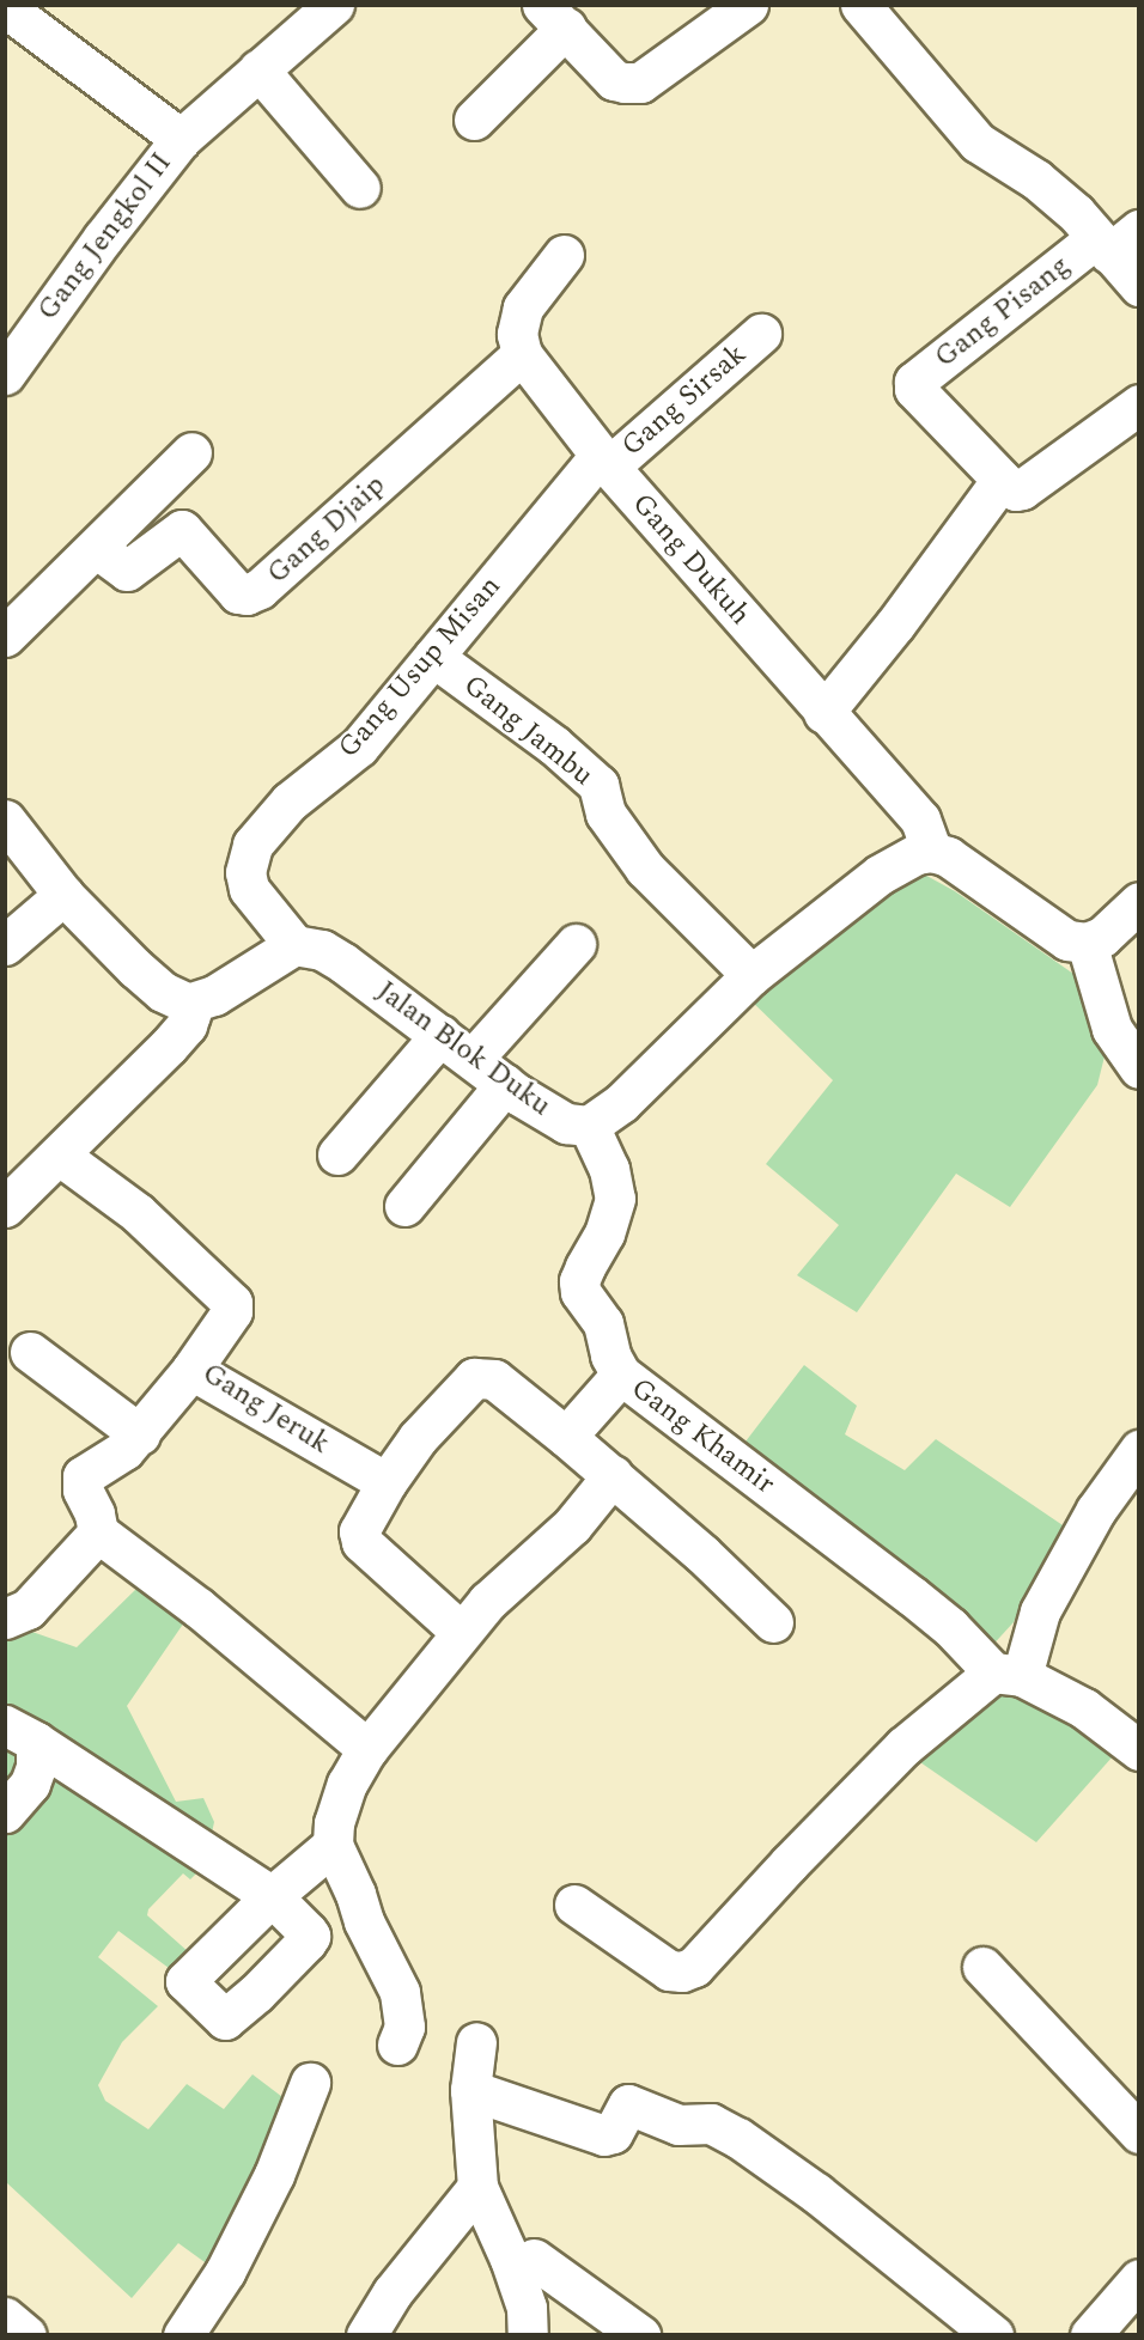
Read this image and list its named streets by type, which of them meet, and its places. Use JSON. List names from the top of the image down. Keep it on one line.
{"streets":{"street":["Gang Jengkol II","Gang Pisang","Gang Sirsak","Gang Djaip","Gang Dukuh","Gang Usup Misan","Gang Jambu","Jalan Blok Duku","Gang Jeruk","Gang Khamir"]},"crossings":[["Gang Sirsak","Gang Dukuh"],["Gang Sirsak","Gang Usup Misan"],["Gang Djaip","Gang Dukuh"],["Gang Dukuh","Gang Usup Misan"],["Gang Dukuh","Jalan Blok Duku"],["Gang Usup Misan","Gang Jambu"],["Gang Usup Misan","Jalan Blok Duku"],["Gang Jambu","Jalan Blok Duku"],["Jalan Blok Duku","Gang Khamir"]]}
